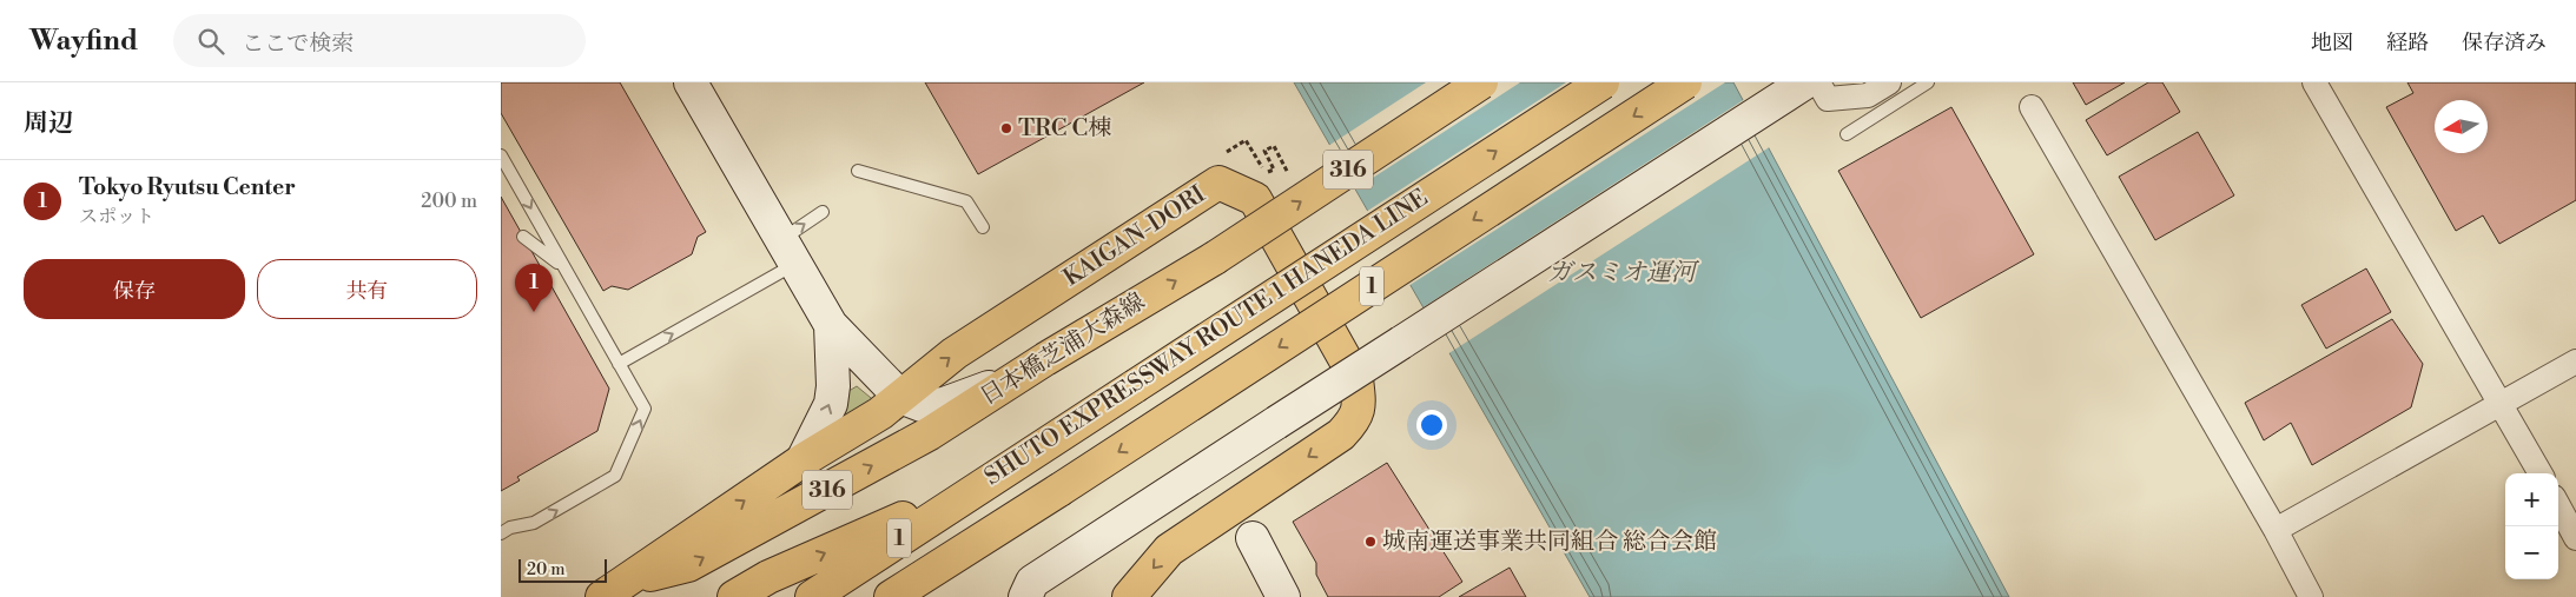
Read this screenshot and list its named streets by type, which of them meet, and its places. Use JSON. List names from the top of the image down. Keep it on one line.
{"streets":{"main road":["316","KAIGAN-DORI","1","SHUTO EXPRESSWAY ROUTE 1 HANEDA LINE","日本橋芝浦大森線"]},"crossings":[["KAIGAN-DORI","日本橋芝浦大森線"]],"water":["ガスミオ運河"],"places":["TRC C棟","城南運送事業共同組合 総合会館"],"scale_bar":"20 m","north":"left","page":{"header":"Wayfind","search":"ここで検索","nav":["地図","経路","保存済み"],"heading":"周辺","list":[{"mark":"1","name":"Tokyo Ryutsu Center","note":"スポット","value":"200 m"}],"buttons":["保存","共有"],"pins":"1","map_buttons":["+","−"],"scale":"20 m"}}
